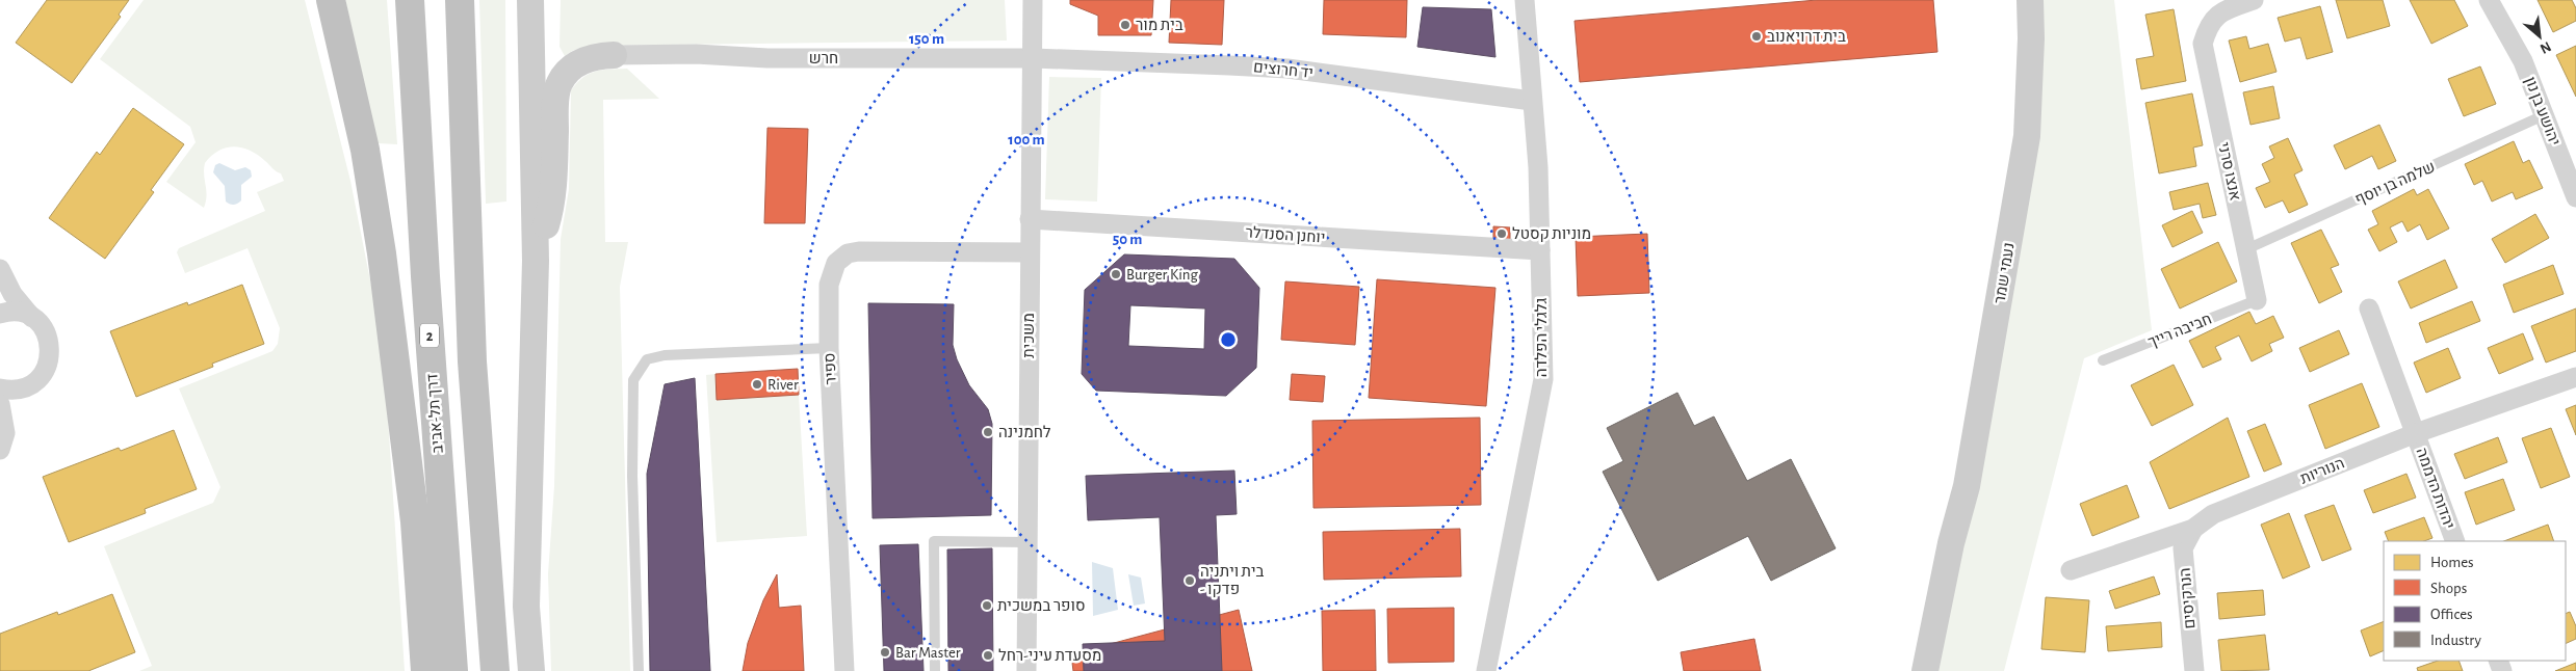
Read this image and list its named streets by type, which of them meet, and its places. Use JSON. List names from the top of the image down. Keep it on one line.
{"streets":{"highway":["2","דרך תל-אביב"],"street":["חרש","יד חרוצים","יהושע בן נון","אנצו סרני","יוחנן הסנדלר","נעמי שמר","משכית","גלגלי הפלדה","ספיר","הנוריות","יהדות הדממה","הנרקיסים"],"lane":["שלמה בן יוסף","חביבה רייך"]},"crossings":[["חרש","יד חרוצים"],["חרש","משכית"],["יד חרוצים","משכית"],["יד חרוצים","גלגלי הפלדה"],["יהושע בן נון","שלמה בן יוסף"],["אנצו סרני","שלמה בן יוסף"],["אנצו סרני","חביבה רייך"],["יוחנן הסנדלר","משכית"],["יוחנן הסנדלר","גלגלי הפלדה"],["משכית","ספיר"],["הנוריות","יהדות הדממה"],["הנוריות","הנרקיסים"]],"places":["בית מור","בית דרויאנוב","מוניות קסטל","Burger King","River","לחמנינה","בית ויתניה - פדקו","סופר במשכית","Bar Master","מסעדת עיני-רחל"],"legend":["Homes","Shops","Offices","Industry"],"north":"bottom right","rings":["150 m","100 m","50 m"]}
